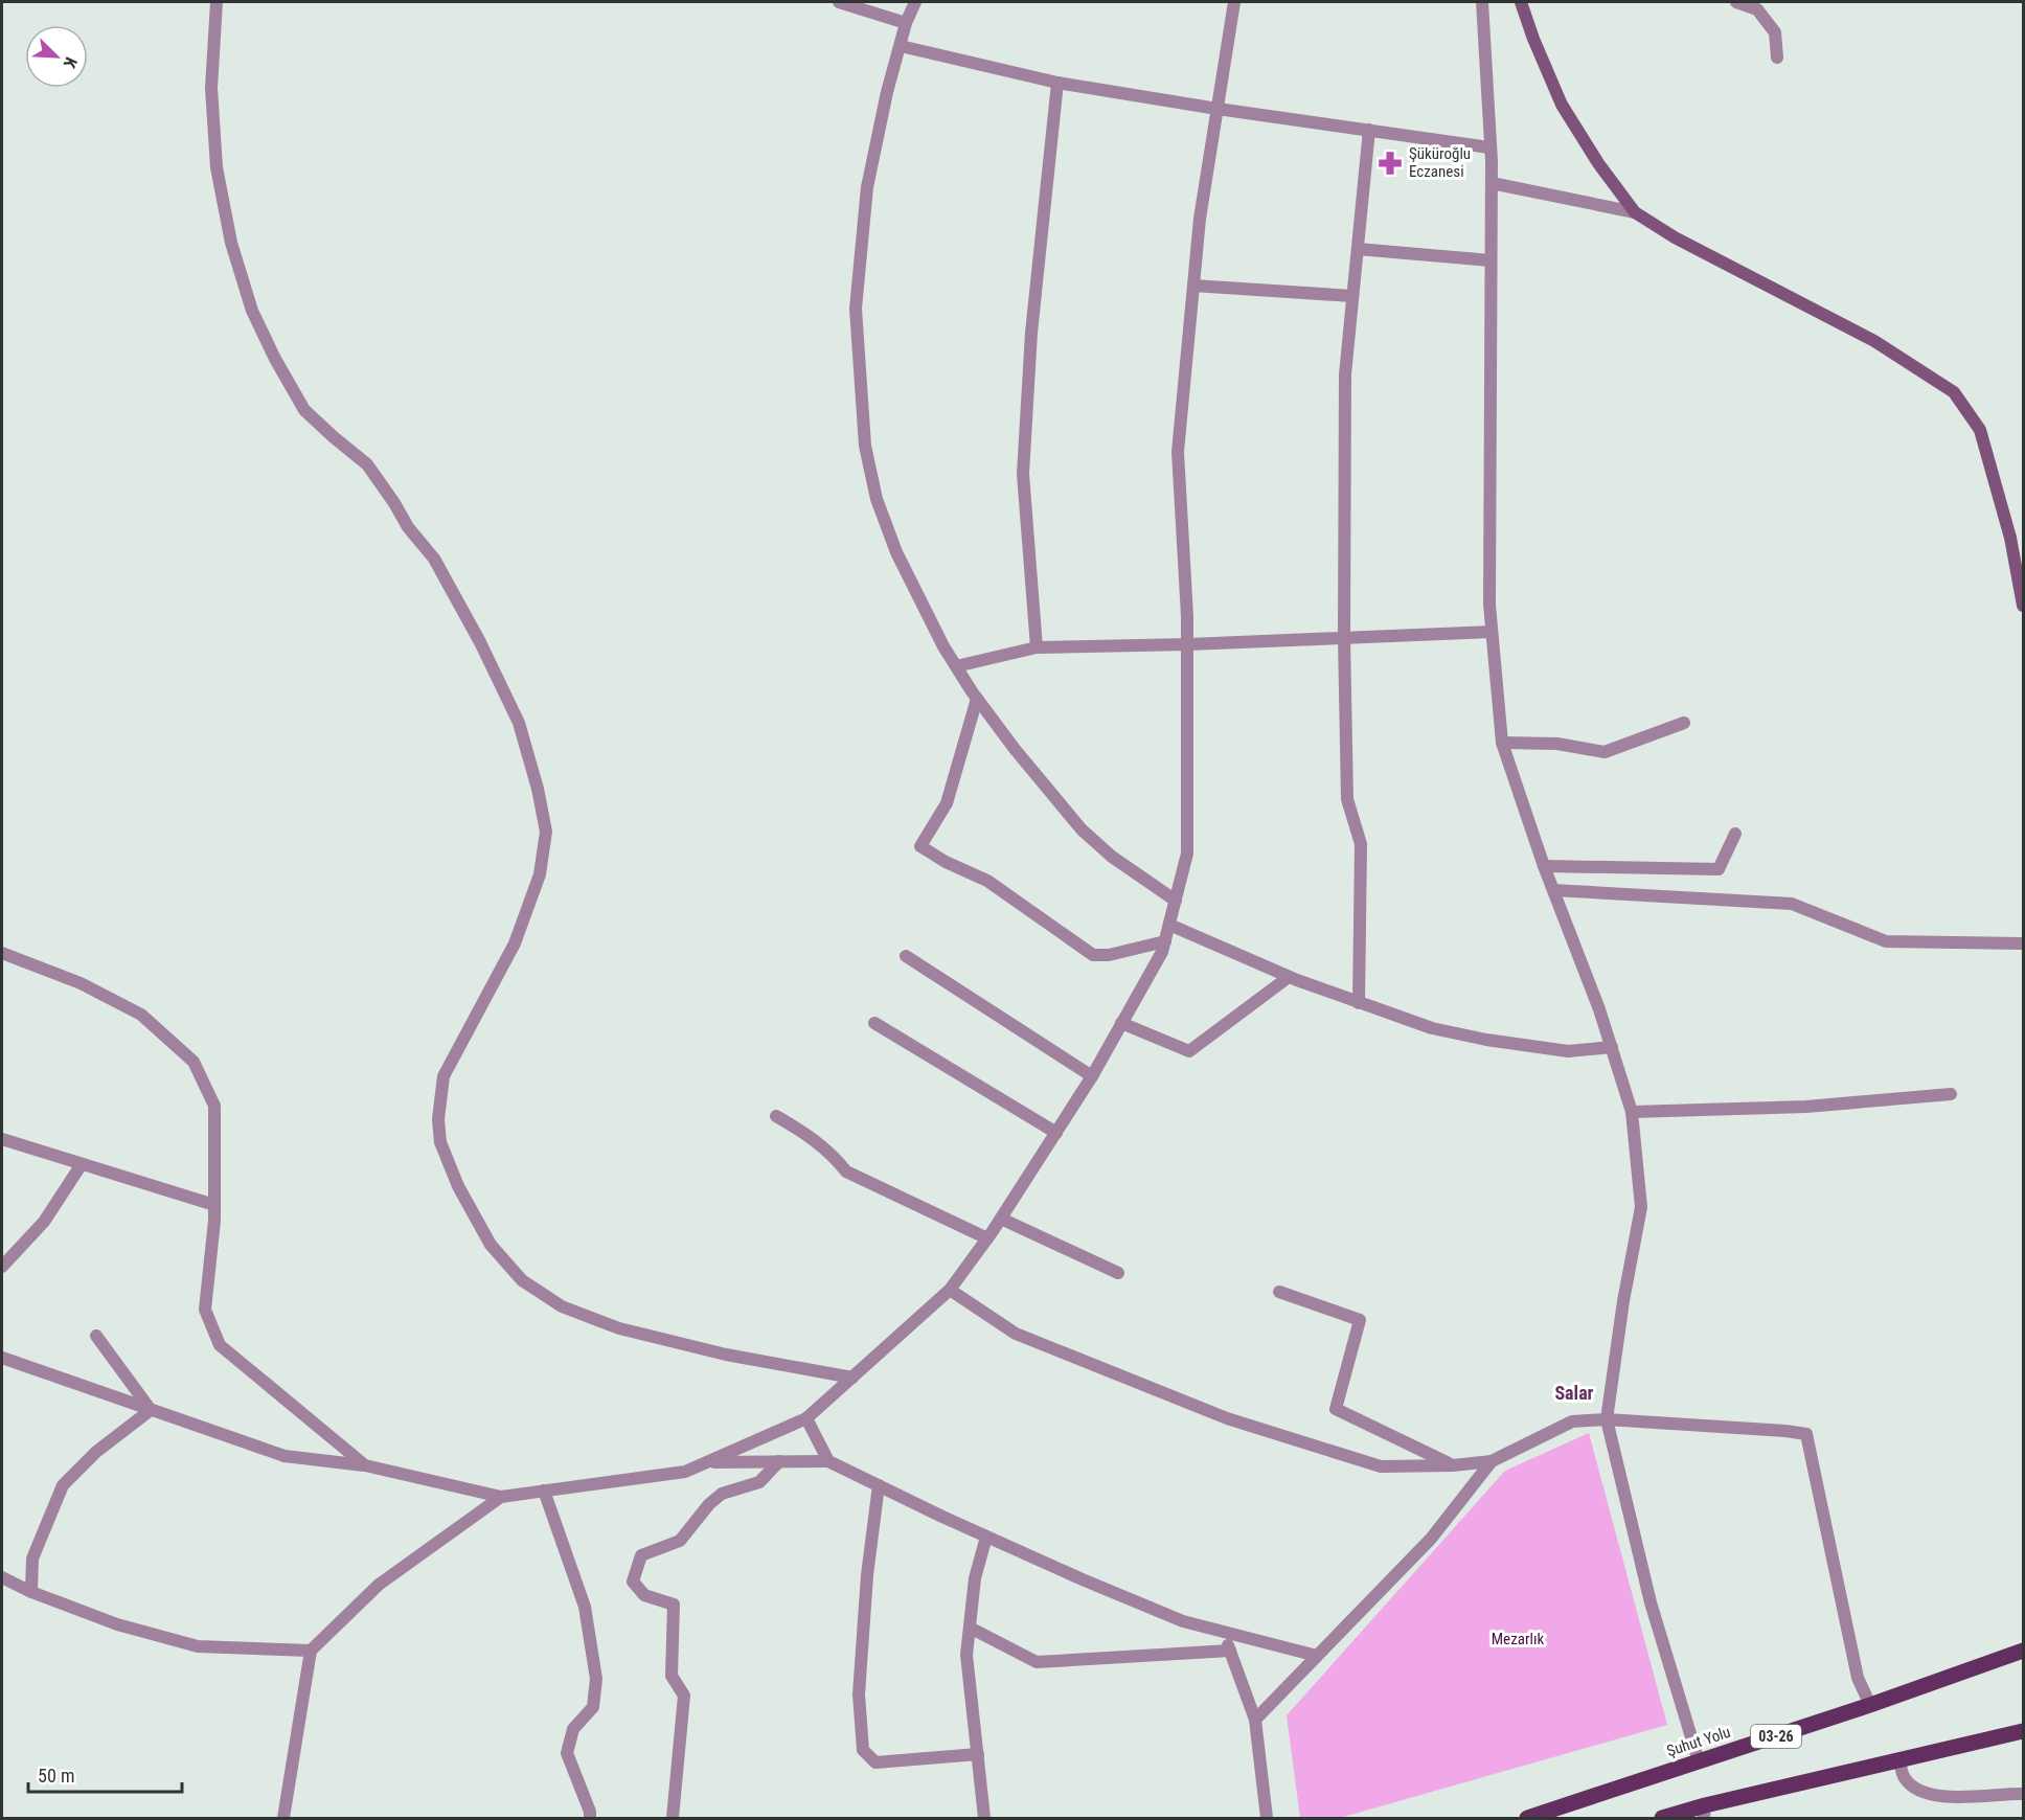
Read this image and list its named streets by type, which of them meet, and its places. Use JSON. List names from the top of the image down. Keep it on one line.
{"streets":{"main road":["03-26","Şuhut Yolu"]},"districts":["Salar"],"parks":["Mezarlık"],"places":{"pharmacy":["Şüküroğlu Eczanesi"]},"scale_bar":"50 m","north":"bottom right"}
